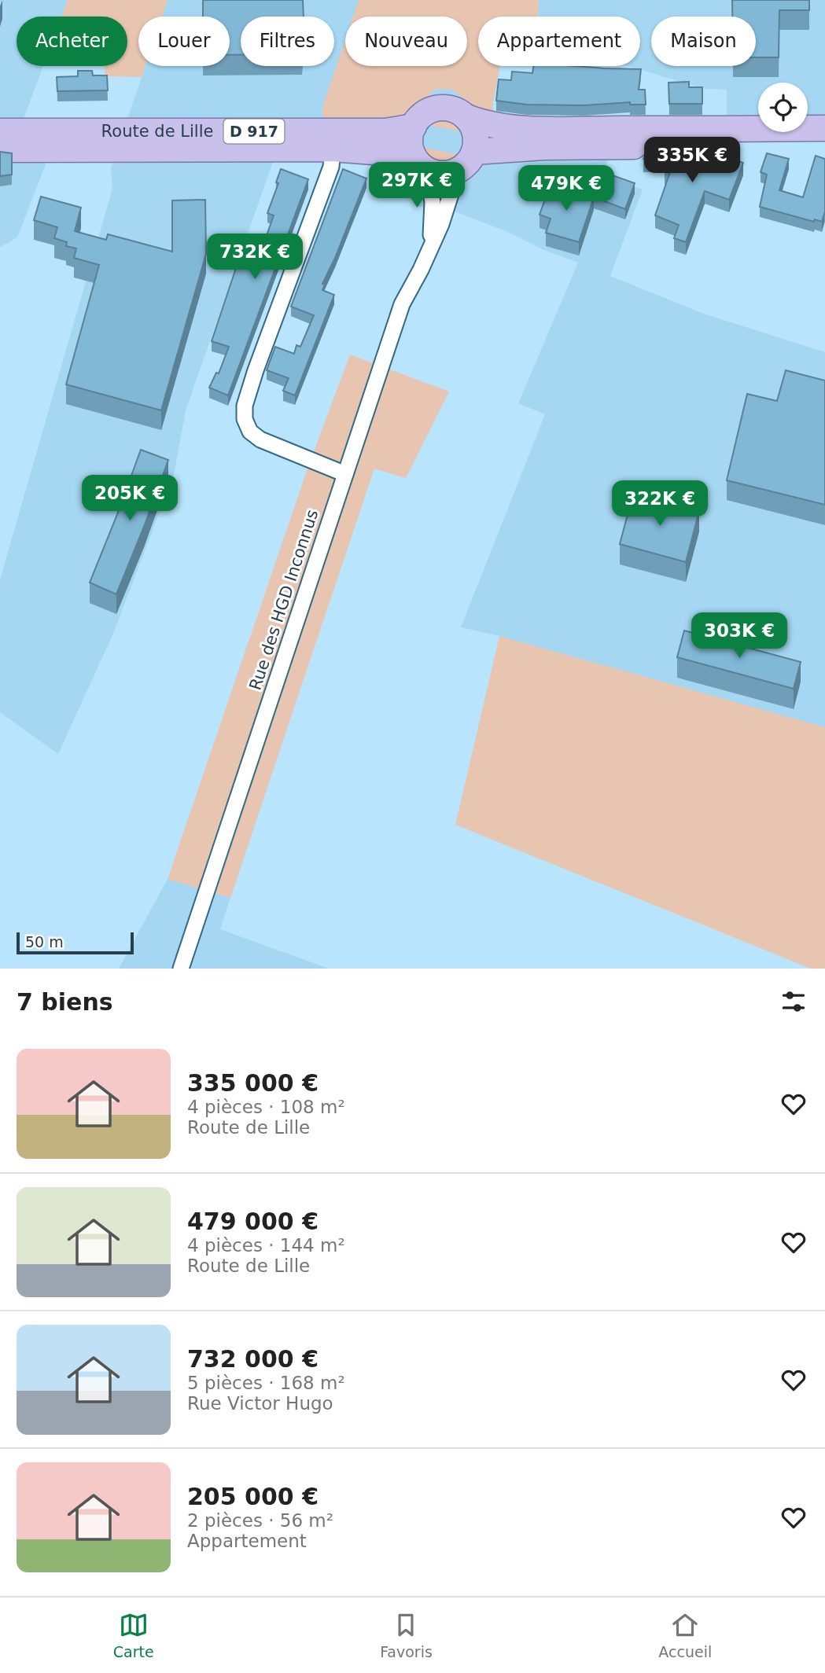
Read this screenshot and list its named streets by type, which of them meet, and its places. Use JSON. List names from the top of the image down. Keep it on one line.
{"streets":{"main road":["Route de Lille","D 917"],"street":["Rue des HGD Inconnus"]},"crossings":[["Route de Lille","Rue des HGD Inconnus"]],"scale_bar":"50 m","page":{"chip":["Acheter","Louer","Filtres","Nouveau","Appartement","Maison"],"price":["335K €","297K €","479K €","732K €","205K €","322K €","303K €"],"scale":"50 m","heading":"7 biens","list":[{"name":"335 000 €","note":"4 pièces · 108 m² · Route de Lille"},{"name":"479 000 €","note":"4 pièces · 144 m² · Route de Lille"},{"name":"732 000 €","note":"5 pièces · 168 m² · Rue Victor Hugo"},{"name":"205 000 €","note":"2 pièces · 56 m² · Appartement"}],"tabs":["Carte","Favoris","Accueil"]}}
